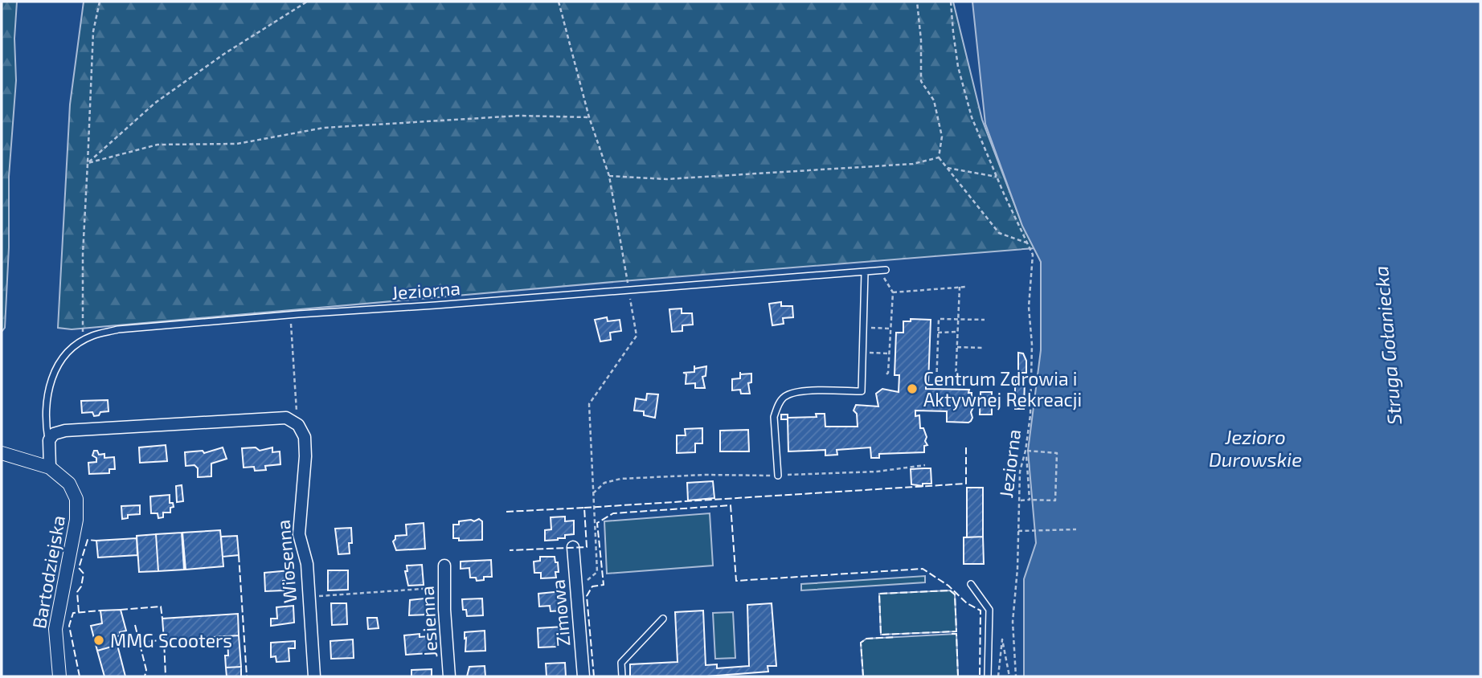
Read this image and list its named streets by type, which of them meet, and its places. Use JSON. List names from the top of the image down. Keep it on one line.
{"streets":{"street":["Wiosenna","Bartodziejska","Zimowa","Jesienna"],"lane":["Jeziorna"]},"water":["Struga Gołaniecka","Jezioro Durowskie"],"places":["Centrum Zdrowia i Aktywnej Rekreacji","MMG Scooters"]}
